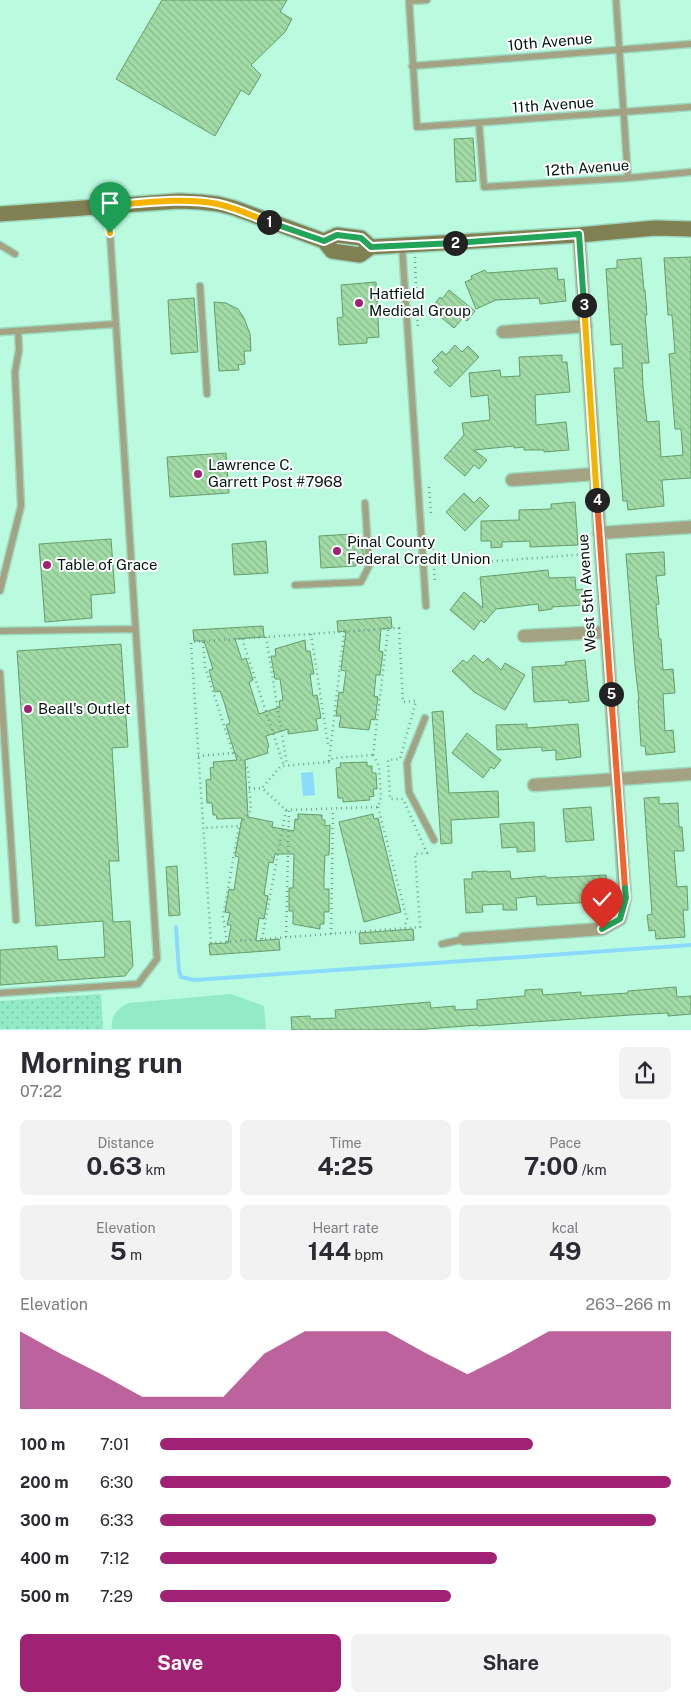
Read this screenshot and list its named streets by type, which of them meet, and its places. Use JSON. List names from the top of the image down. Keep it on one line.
{"streets":{"street":["West 5th Avenue"],"lane":["10th Avenue","11th Avenue","12th Avenue"]},"crossings":[["10th Avenue","11th Avenue"],["11th Avenue","12th Avenue"]],"places":["Hatfield Medical Group","Lawrence C. Garrett Post #7968","Pinal County Federal Credit Union","Table of Grace","Beall's Outlet"],"page":{"pins":["1","2","3","4","5"],"heading":["Morning run","07:22"],"stats":[["Distance","0.63 km"],["Time","4:25"],["Pace","7:00 /km"],["Elevation","5 m"],["Heart rate","144 bpm"],["kcal","49"]],"chart":["Elevation","263–266 m"],"list":[{"name":"100 m","note":"7:01"},{"name":"200 m","note":"6:30"},{"name":"300 m","note":"6:33"},{"name":"400 m","note":"7:12"},{"name":"500 m","note":"7:29"}],"buttons":["Save","Share"]}}
